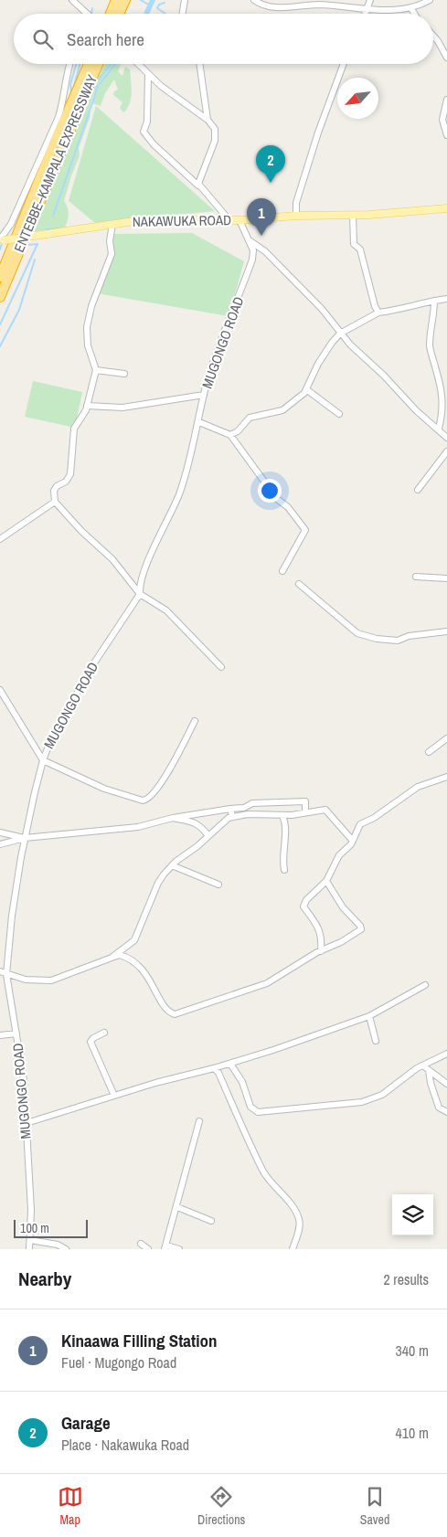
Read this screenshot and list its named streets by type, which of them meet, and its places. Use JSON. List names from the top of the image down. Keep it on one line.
{"streets":{"highway":["ENTEBBE–KAMPALA EXPRESSWAY"],"main road":["NAKAWUKA ROAD"],"street":["MUGONGO ROAD"]},"crossings":[["NAKAWUKA ROAD","MUGONGO ROAD"]],"scale_bar":"100 m","north":"bottom left","page":{"search":"Search here","pins":["2","1"],"scale":"100 m","heading":["Nearby","2 results"],"list":[{"mark":"1","name":"Kinaawa Filling Station","note":"Fuel · Mugongo Road","value":"340 m"},{"mark":"2","name":"Garage","note":"Place · Nakawuka Road","value":"410 m"}],"nav":["Map","Directions","Saved"]}}
